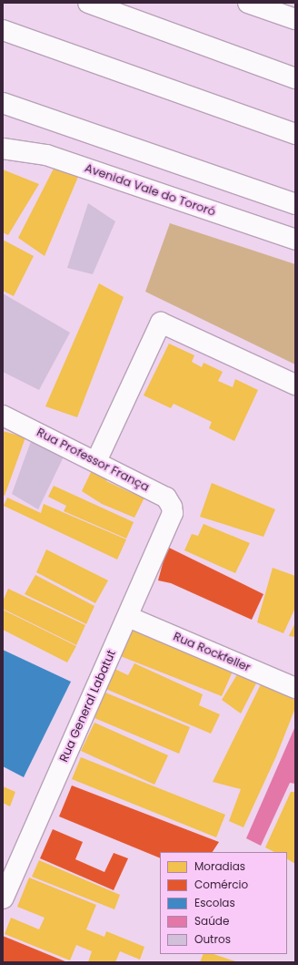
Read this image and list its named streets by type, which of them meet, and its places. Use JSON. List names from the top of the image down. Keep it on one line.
{"streets":{"street":["Avenida Vale do Tororó","Rua Professor França","Rua Rockfeller","Rua General Labatut"]},"crossings":[["Rua Professor França","Rua General Labatut"],["Rua Rockfeller","Rua General Labatut"]],"legend":["Moradias","Comércio","Escolas","Saúde","Outros"]}
